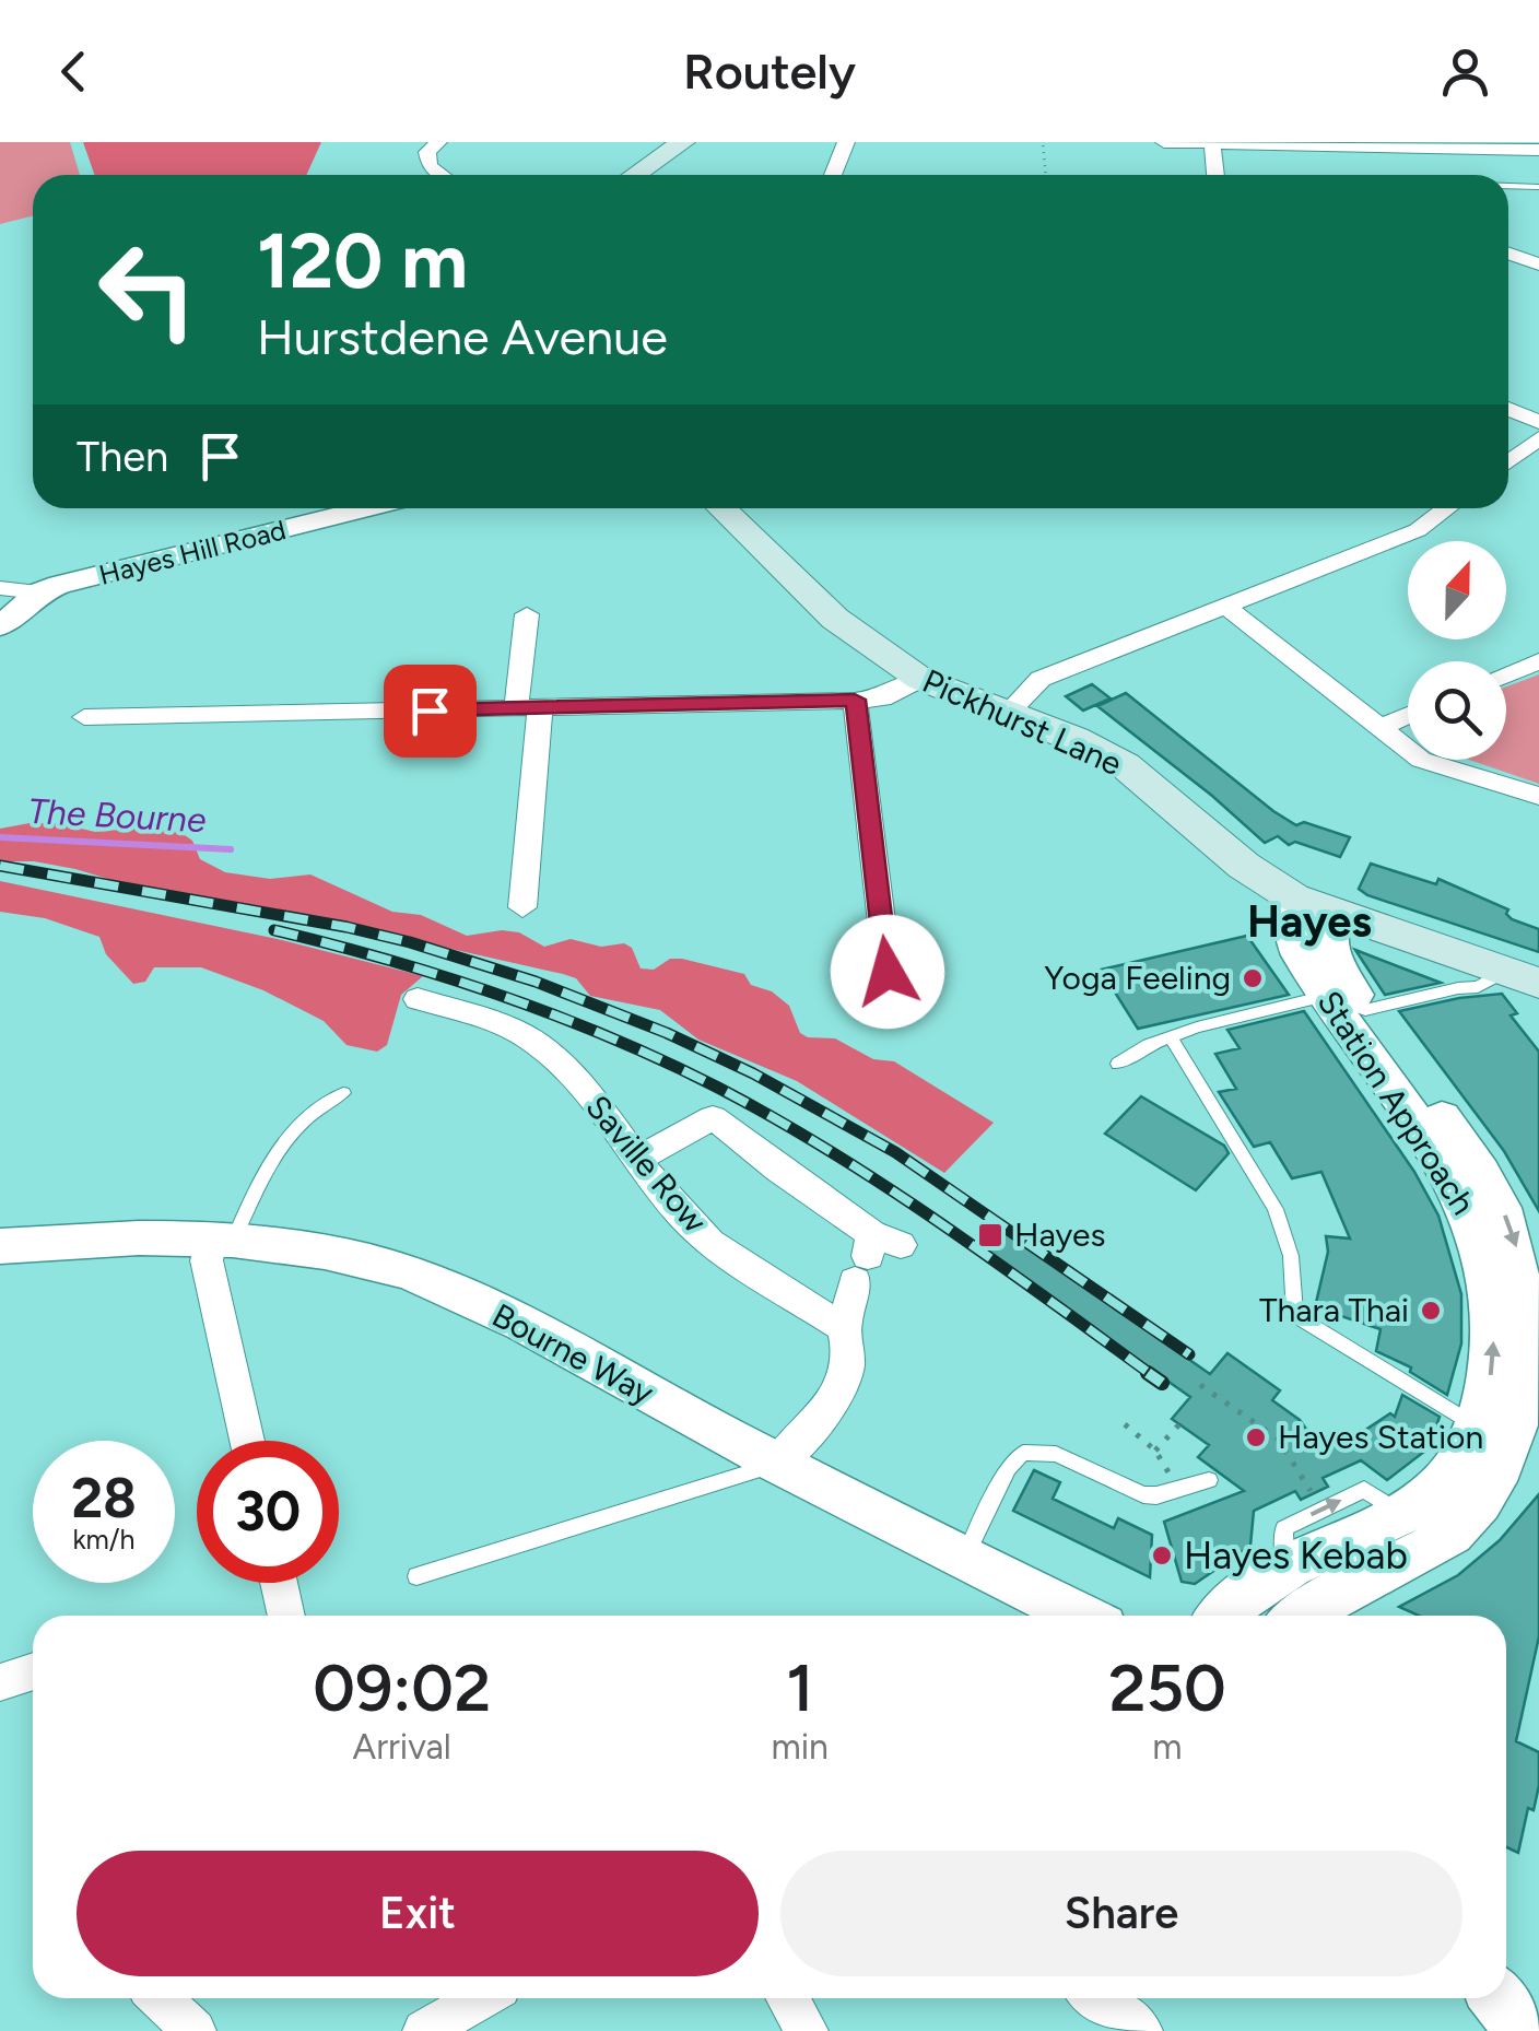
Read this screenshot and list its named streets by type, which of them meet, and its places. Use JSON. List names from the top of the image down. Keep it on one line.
{"streets":{"main road":["Pickhurst Lane"],"street":["Hayes Hill Road","Station Approach","Saville Row","Bourne Way"]},"crossings":[["Pickhurst Lane","Station Approach"]],"districts":["Hayes"],"water":["The Bourne"],"places":{"other":["Yoga Feeling","Thara Thai","Hayes Station","Hayes Kebab"],"transit":["Hayes"]},"north":"top","page":{"header":"Routely","turn":["120 m","Hurstdene Avenue"],"then":"Then","speed":"28 km/h","limit":"30","eta":["09:02","Arrival","1","min","250","m"],"buttons":["Exit","Share"]}}
